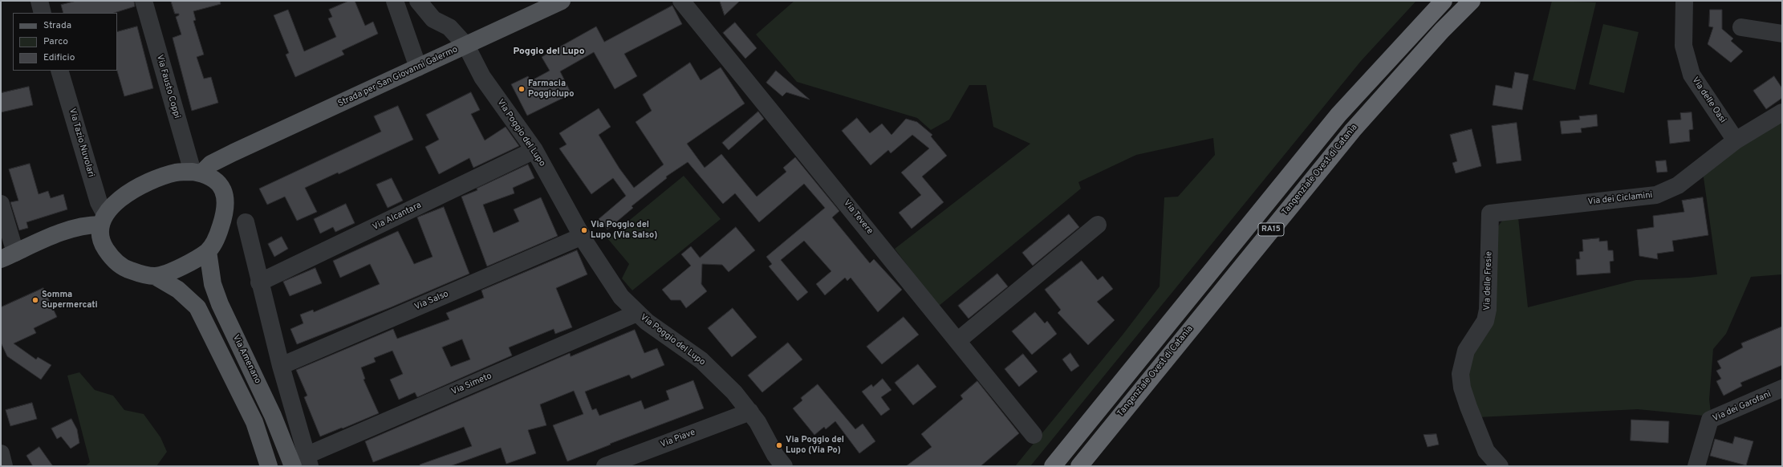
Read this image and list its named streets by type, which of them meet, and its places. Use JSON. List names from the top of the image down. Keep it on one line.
{"streets":{"highway":["Tangenziale Ovest di Catania","RA15"],"main road":["Strada per San Giovanni Galermo","Via Amenano"],"street":["Via Fausto Coppi","Via delle Oasi","Via Poggio del Lupo","Via Tazio Nuvolari","Via dei Ciclamini","Via Alcantara","Via Tevere","Via delle Fresie","Via Salso","Via Simeto","Via dei Garofani","Via Piave"]},"crossings":[["Strada per San Giovanni Galermo","Via Fausto Coppi"],["Strada per San Giovanni Galermo","Via Poggio del Lupo"],["Strada per San Giovanni Galermo","Via Tazio Nuvolari"],["Strada per San Giovanni Galermo","Via Amenano"],["Via Fausto Coppi","Via Tazio Nuvolari"],["Via Fausto Coppi","Via Amenano"],["Via delle Oasi","Via dei Ciclamini"],["Via Poggio del Lupo","Via Alcantara"],["Via Poggio del Lupo","Via Salso"],["Via Poggio del Lupo","Via Simeto"],["Via Poggio del Lupo","Via Piave"],["Via Tazio Nuvolari","Via Amenano"],["Via dei Ciclamini","Via delle Fresie"]],"districts":["Poggio del Lupo"],"places":["Farmacia Poggiolupo","Via Poggio del Lupo (Via Salso)","Somma Supermercati","Via Poggio del Lupo (Via Po)"],"legend":["Strada","Parco","Edificio"]}
